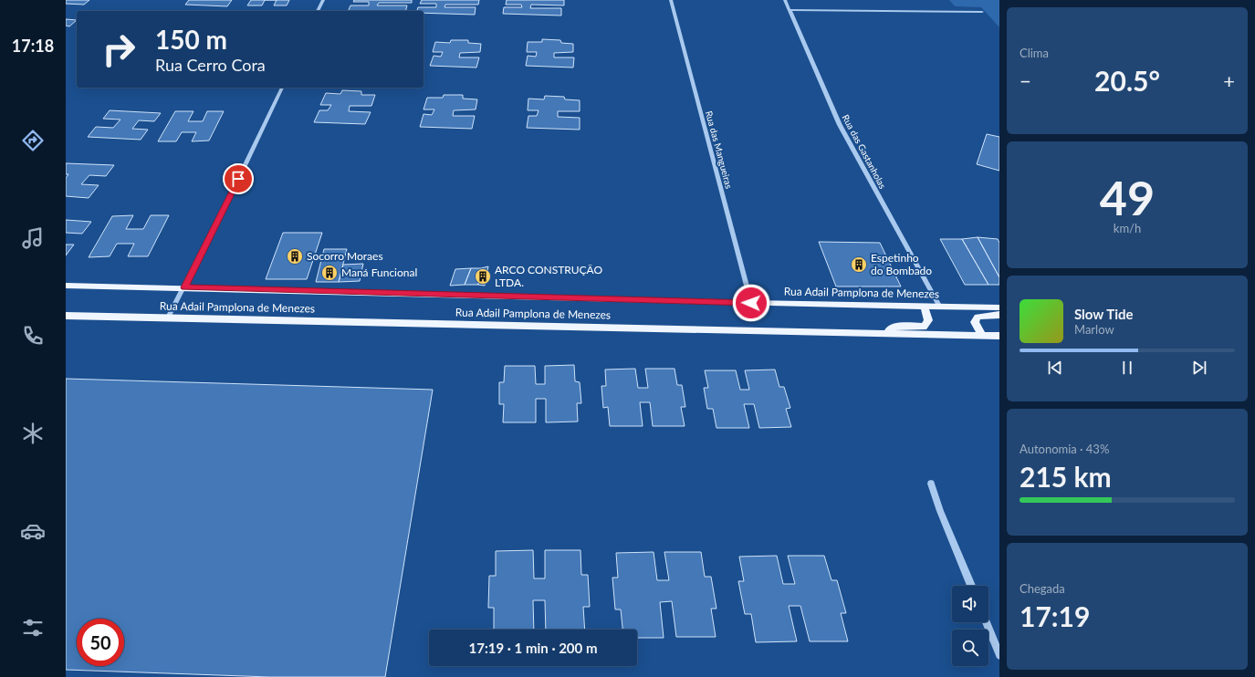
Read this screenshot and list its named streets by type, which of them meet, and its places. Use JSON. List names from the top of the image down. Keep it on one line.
{"streets":{"main road":["Rua Adail Pamplona de Menezes"],"street":["Rua das Mangueiras","Rua das Gastanholas"]},"crossings":[["Rua das Mangueiras","Rua Adail Pamplona de Menezes"],["Rua das Gastanholas","Rua Adail Pamplona de Menezes"]],"places":{"building":["Socorro Moraes","Espetinho do Bombado","Maná Funcional","ARCO CONSTRUÇÃO LTDA."]},"page":{"tabs":"17:18","tile":["Clima",["49","km/h"],["Autonomia · 43%","215 km"],["Chegada","17:19"]],"turn":["150 m","Rua Cerro Cora"],"heat":["−","20.5°","+"],"song":["Slow Tide","Marlow"],"limit":"50","trip":"17:19 · 1 min · 200 m"}}
